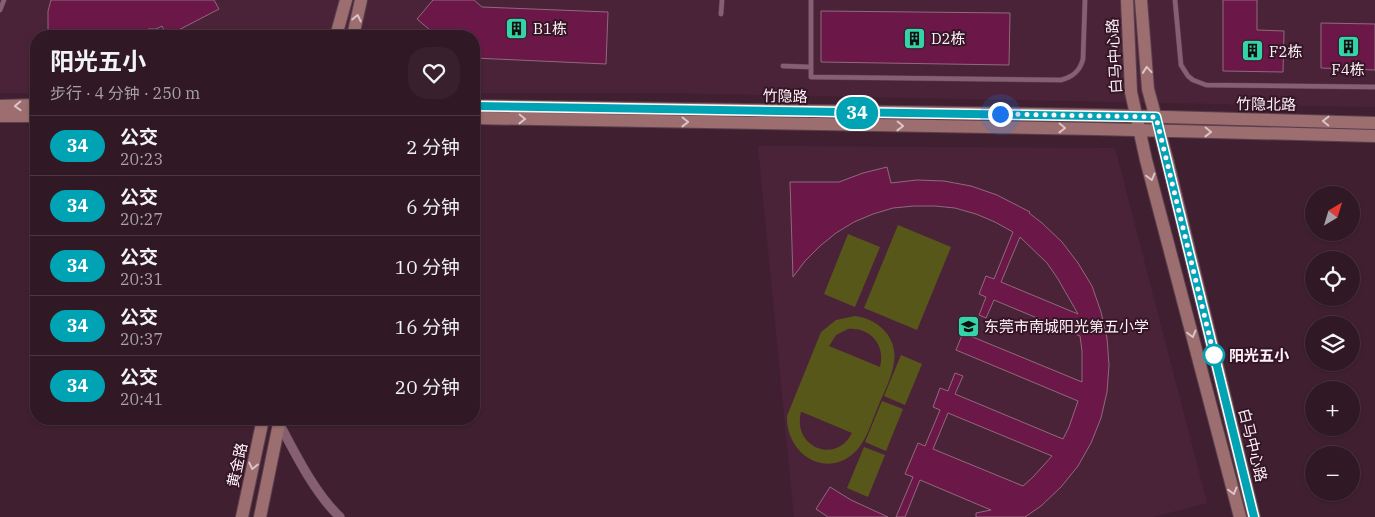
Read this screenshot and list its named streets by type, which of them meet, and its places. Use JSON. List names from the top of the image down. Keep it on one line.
{"streets":{"street":["白马中心路","竹隐路","竹隐北路","黄金路"]},"crossings":[["白马中心路","竹隐路"],["白马中心路","竹隐北路"],["竹隐路","竹隐北路"]],"places":{"building":["B1栋","D2栋","F4栋","F2栋"],"school or university":["东莞市南城阳光第五小学"],"other":["阳光五小"]},"lines":["bus line 34"],"north":"top right","page":{"on_map":"34","heading":["阳光五小","步行 · 4 分钟 · 250 m"],"list":[{"mark":"34","name":"公交","note":"20:23","value":"2 分钟"},{"mark":"34","name":"公交","note":"20:27","value":"6 分钟"},{"mark":"34","name":"公交","note":"20:31","value":"10 分钟"},{"mark":"34","name":"公交","note":"20:37","value":"16 分钟"},{"mark":"34","name":"公交","note":"20:41","value":"20 分钟"}],"map_buttons":["+","−"]}}
